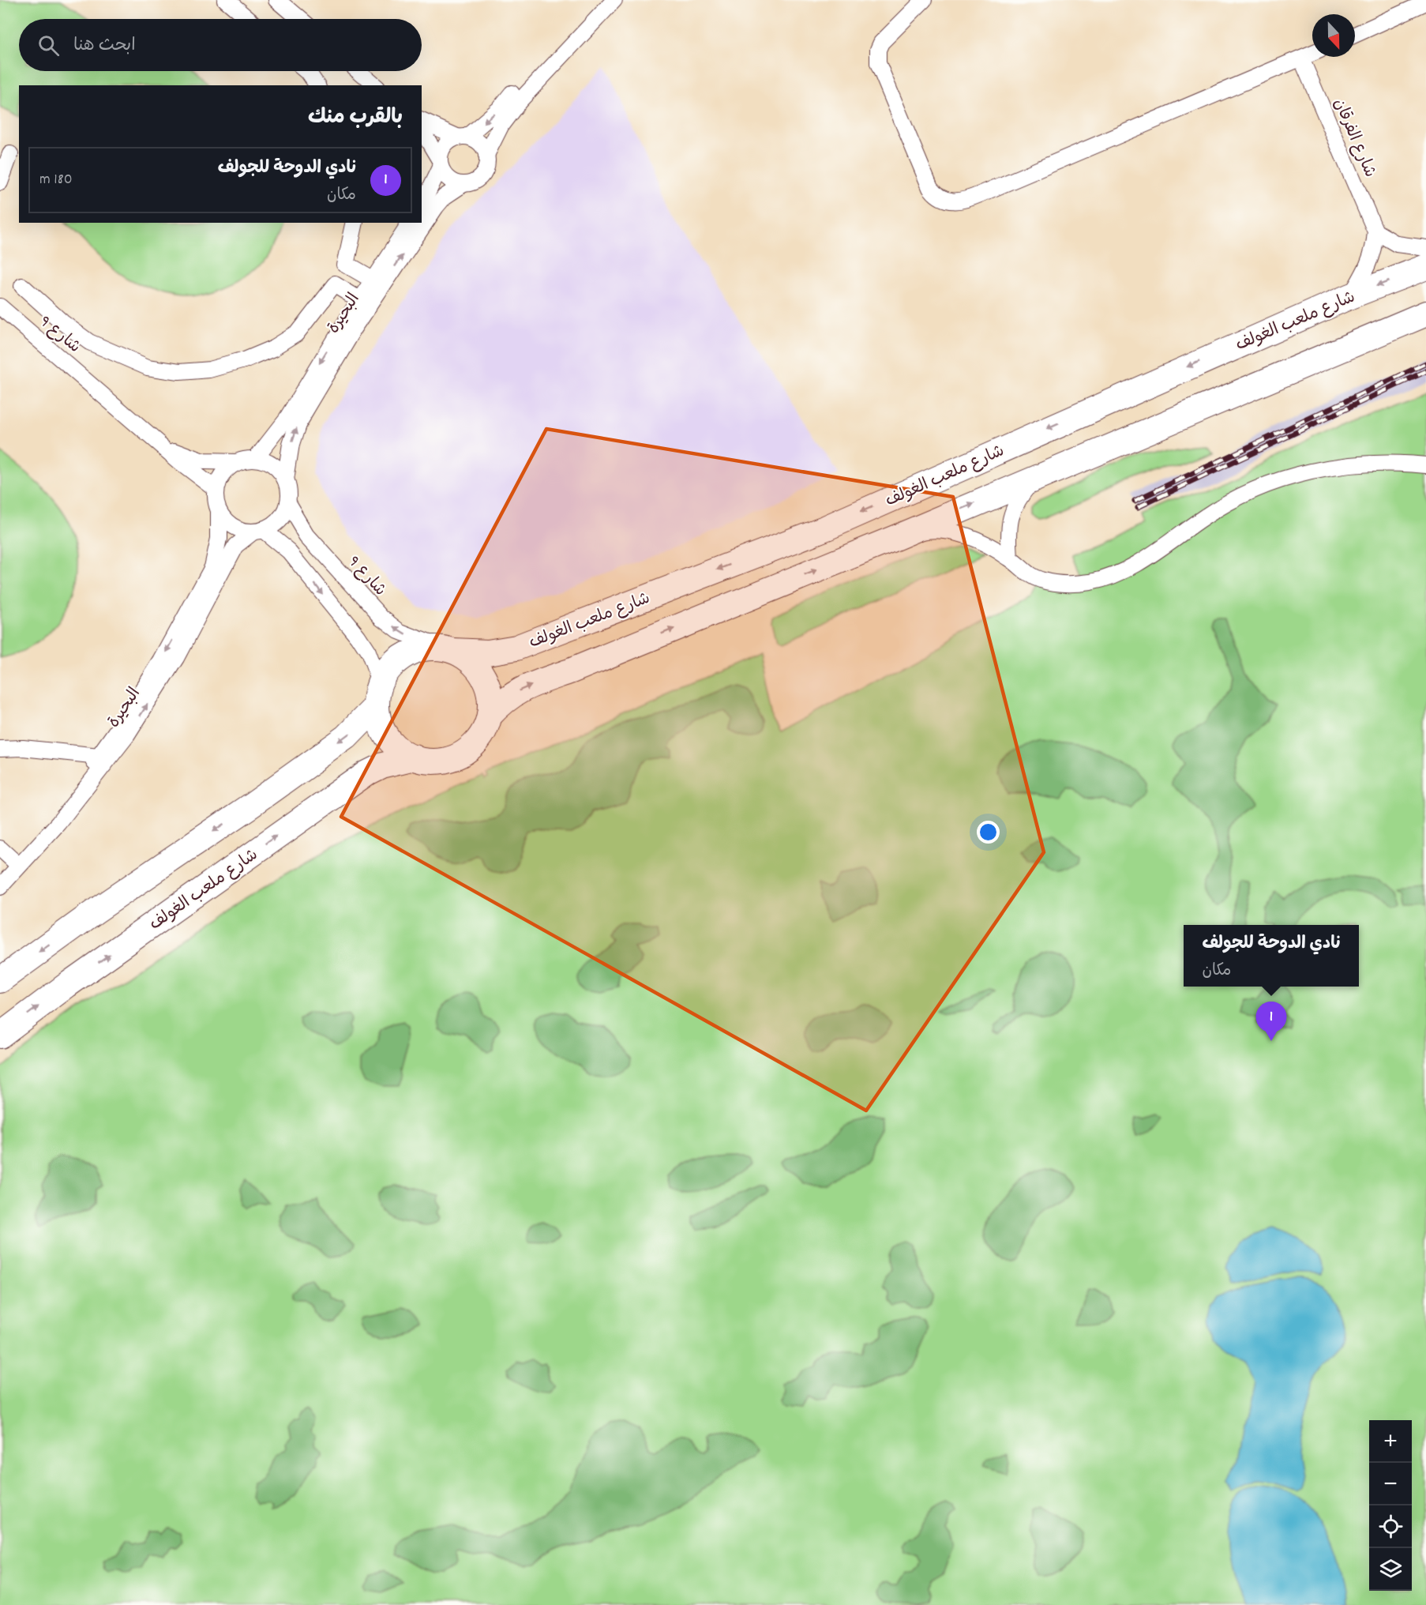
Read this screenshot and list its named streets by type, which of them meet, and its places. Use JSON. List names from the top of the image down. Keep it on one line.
{"streets":{"main road":["شارع ملعب الغولف"],"street":["شارع الفرقان","البحيرة","شارع 9"]},"crossings":[["شارع الفرقان","شارع ملعب الغولف"],["البحيرة","شارع 9"],["شارع ملعب الغولف","شارع 9"]],"north":"bottom","page":{"search":"ابحث هنا","heading":"بالقرب منك","list":[{"mark":"1","name":"نادي الدوحة للجولف","note":"مكان","value":"180 m"}],"popup":["نادي الدوحة للجولف","مكان"],"pins":"1","map_buttons":["+","−"]}}
